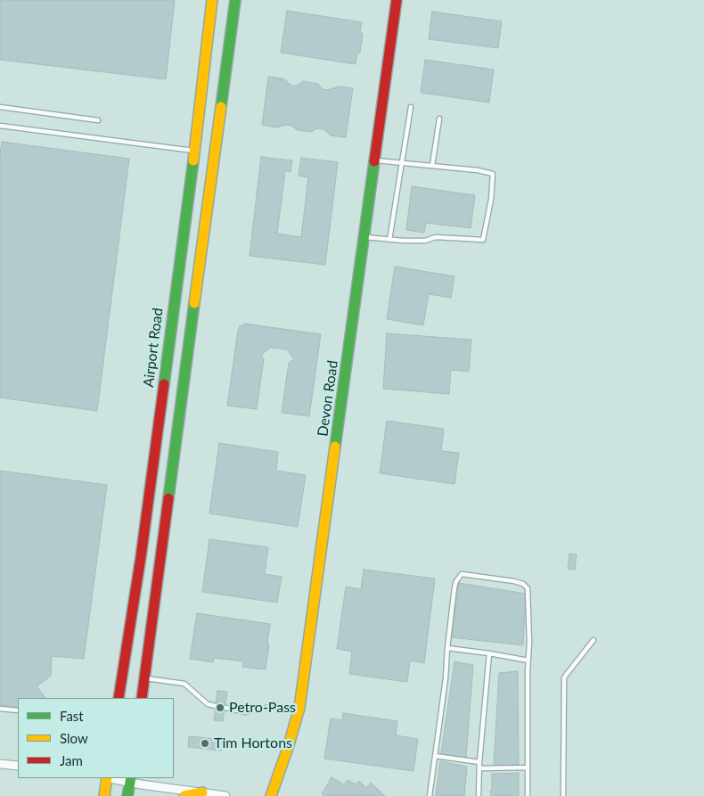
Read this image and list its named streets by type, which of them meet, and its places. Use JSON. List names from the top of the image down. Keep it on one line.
{"streets":{"main road":["Airport Road","Devon Road"]},"places":["Petro-Pass","Tim Hortons"],"legend":["Fast","Slow","Jam"]}
